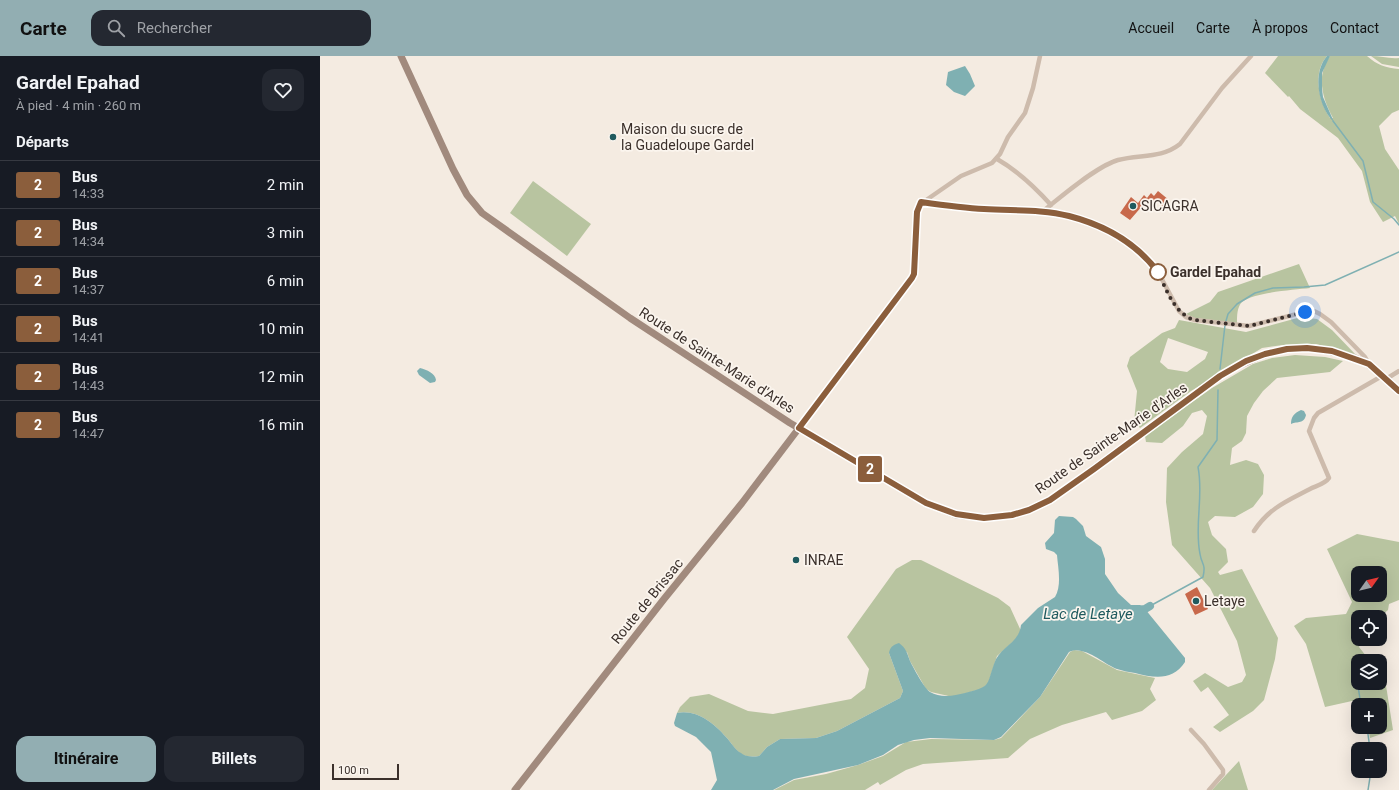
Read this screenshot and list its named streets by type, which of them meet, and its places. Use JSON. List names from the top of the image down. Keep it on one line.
{"streets":{"main road":["Route de Sainte-Marie d'Arles","Route de Brissac"]},"crossings":[["Route de Sainte-Marie d'Arles","Route de Brissac"]],"water":["Lac de Letaye"],"places":["Maison du sucre de la Guadeloupe Gardel","SICAGRA","Gardel Epahad","INRAE","Letaye"],"lines":["bus line 2"],"scale_bar":"100 m","north":"top right","page":{"header":"Carte","search":"Rechercher","nav":["Accueil","Carte","À propos","Contact"],"heading":[["Gardel Epahad","À pied · 4 min · 260 m"],"Départs"],"on_map":"2","list":[{"mark":"2","name":"Bus","note":"14:33","value":"2 min"},{"mark":"2","name":"Bus","note":"14:34","value":"3 min"},{"mark":"2","name":"Bus","note":"14:37","value":"6 min"},{"mark":"2","name":"Bus","note":"14:41","value":"10 min"},{"mark":"2","name":"Bus","note":"14:43","value":"12 min"},{"mark":"2","name":"Bus","note":"14:47","value":"16 min"}],"map_buttons":["+","−"],"buttons":["Itinéraire","Billets"],"scale":"100 m"}}
